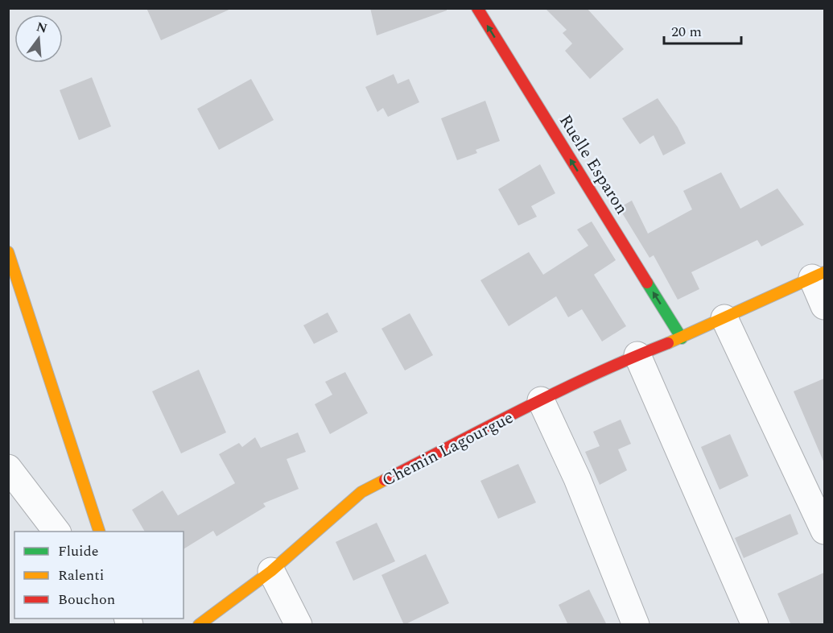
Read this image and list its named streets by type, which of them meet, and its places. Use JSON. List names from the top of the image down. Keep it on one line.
{"streets":{"street":["Ruelle Esparon","Chemin Lagourgue"]},"crossings":[["Ruelle Esparon","Chemin Lagourgue"]],"one_way":["Ruelle Esparon"],"legend":["Fluide","Ralenti","Bouchon"],"scale_bar":"20 m","north":"top"}
